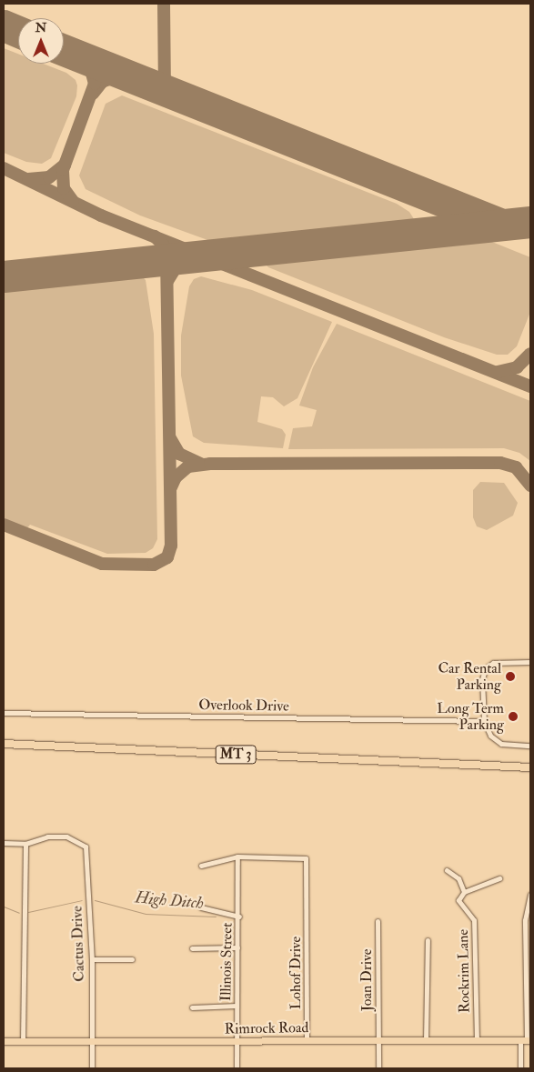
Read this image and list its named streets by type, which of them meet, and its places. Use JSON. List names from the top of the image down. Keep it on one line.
{"streets":{"highway":["MT 3"],"main road":["Rimrock Road"],"street":["Overlook Drive","Cactus Drive","Illinois Street","Rockrim Lane","Lohof Drive","Joan Drive"]},"crossings":[["Cactus Drive","Rimrock Road"],["Illinois Street","Lohof Drive"],["Illinois Street","Rimrock Road"],["Rockrim Lane","Rimrock Road"],["Lohof Drive","Rimrock Road"],["Joan Drive","Rimrock Road"]],"water":["High Ditch"],"places":["Car Rental Parking","Long Term Parking"],"north":"top"}
